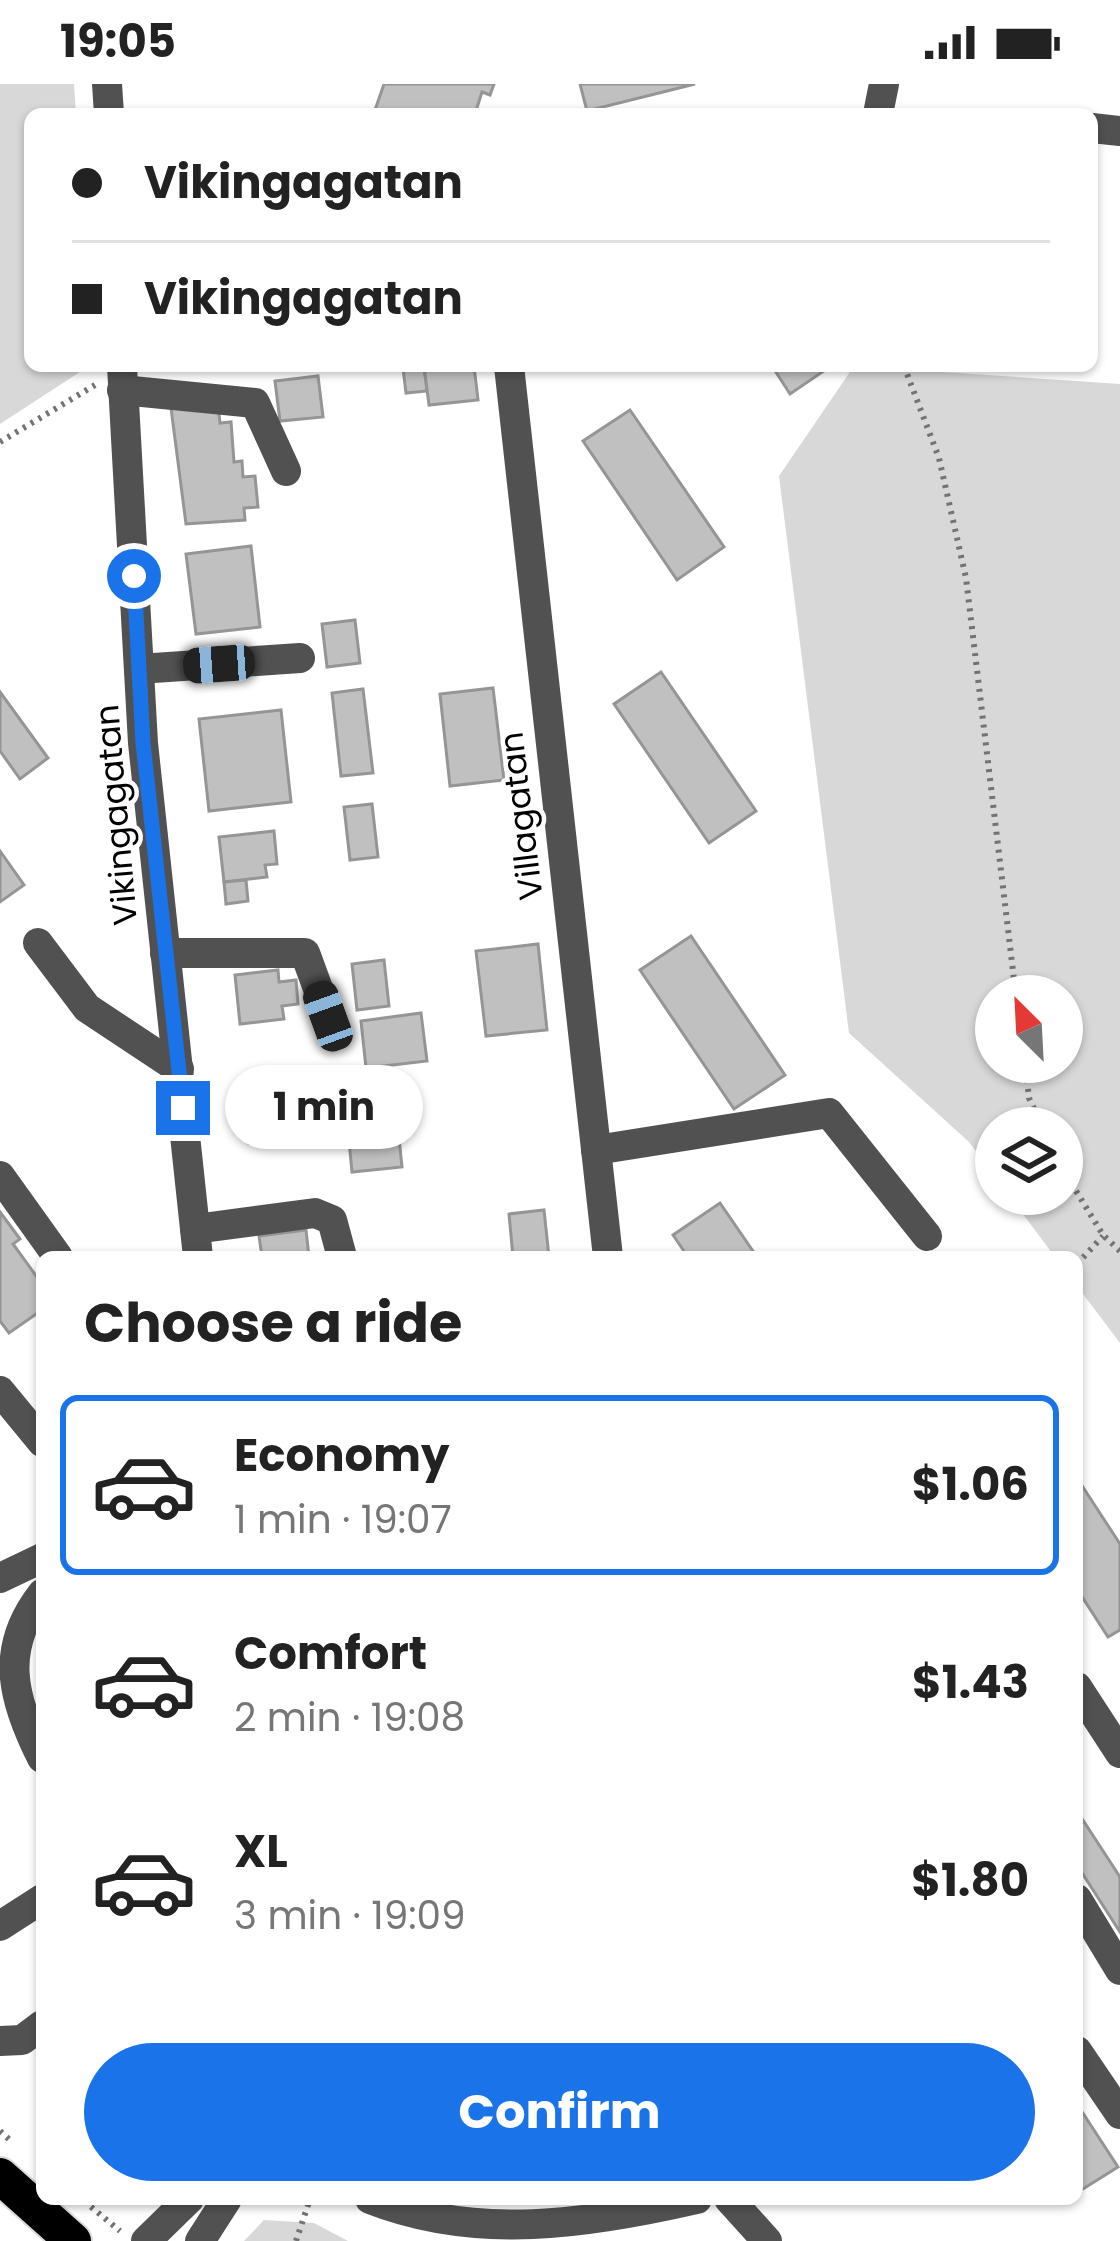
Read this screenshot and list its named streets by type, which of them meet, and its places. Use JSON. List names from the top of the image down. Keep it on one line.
{"streets":{"street":["Vikingagatan","Villagatan"]},"north":"top left","page":{"status":"19:05","banner":["Vikingagatan","Vikingagatan"],"bubble":"1 min","heading":"Choose a ride","list":[{"name":"Economy","note":"1 min · 19:07","value":"$1.06"},{"name":"Comfort","note":"2 min · 19:08","value":"$1.43"},{"name":"XL","note":"3 min · 19:09","value":"$1.80"}],"buttons":"Confirm"}}
